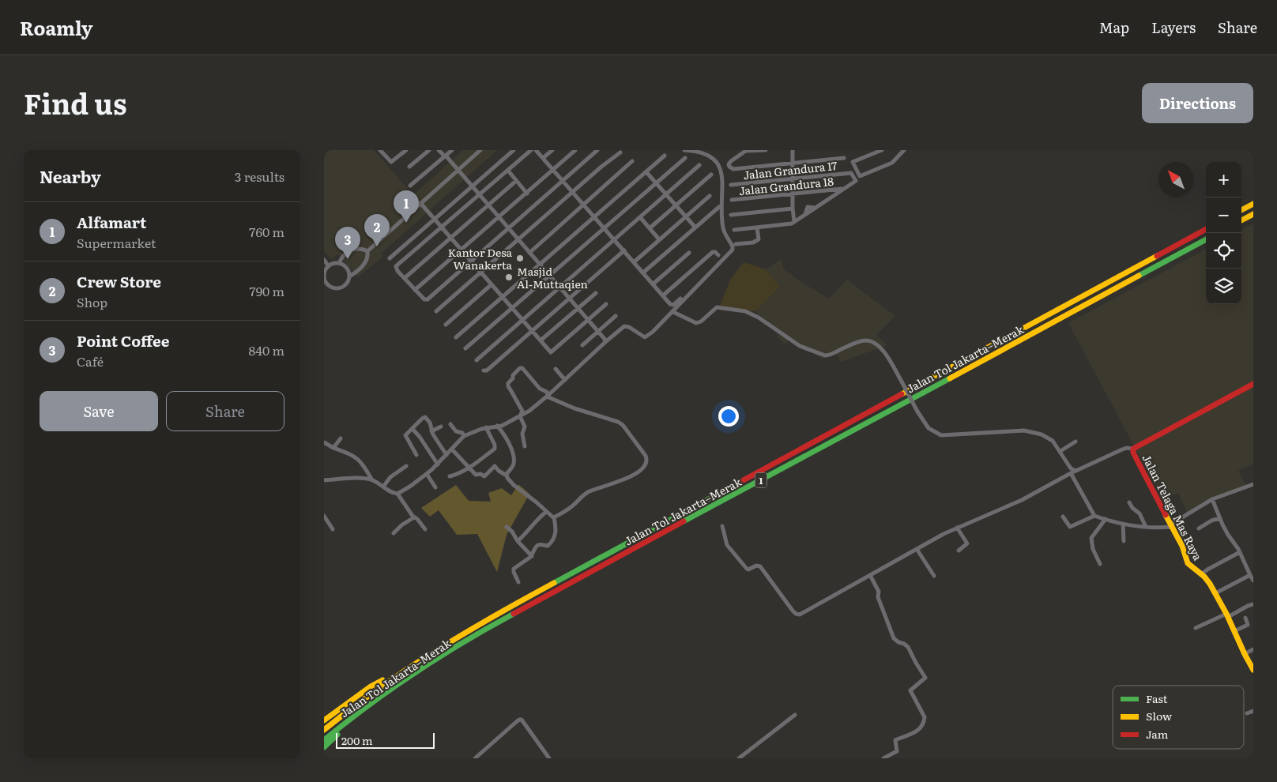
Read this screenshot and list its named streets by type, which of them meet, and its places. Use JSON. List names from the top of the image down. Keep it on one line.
{"streets":{"main road":["Jalan Tol Jakarta–Merak","1","Jalan Telaga Mas Raya"],"street":["Jalan Grandura 17","Jalan Grandura 18"]},"crossings":[["Jalan Grandura 17","Jalan Grandura 18"]],"places":["Kantor Desa Wanakerta","Masjid Al-Muttaqien"],"legend":["Fast","Slow","Jam"],"scale_bar":"200 m","north":"top left","page":{"header":"Roamly","nav":["Map","Layers","Share"],"title":"Find us","buttons":["Directions",["Save","Share"]],"heading":["Nearby","3 results"],"map_buttons":["+","−"],"pins":["1","2","3"],"list":[{"mark":"1","name":"Alfamart","note":"Supermarket","value":"760 m"},{"mark":"2","name":"Crew Store","note":"Shop","value":"790 m"},{"mark":"3","name":"Point Coffee","note":"Café","value":"840 m"}],"scale":"200 m"}}
